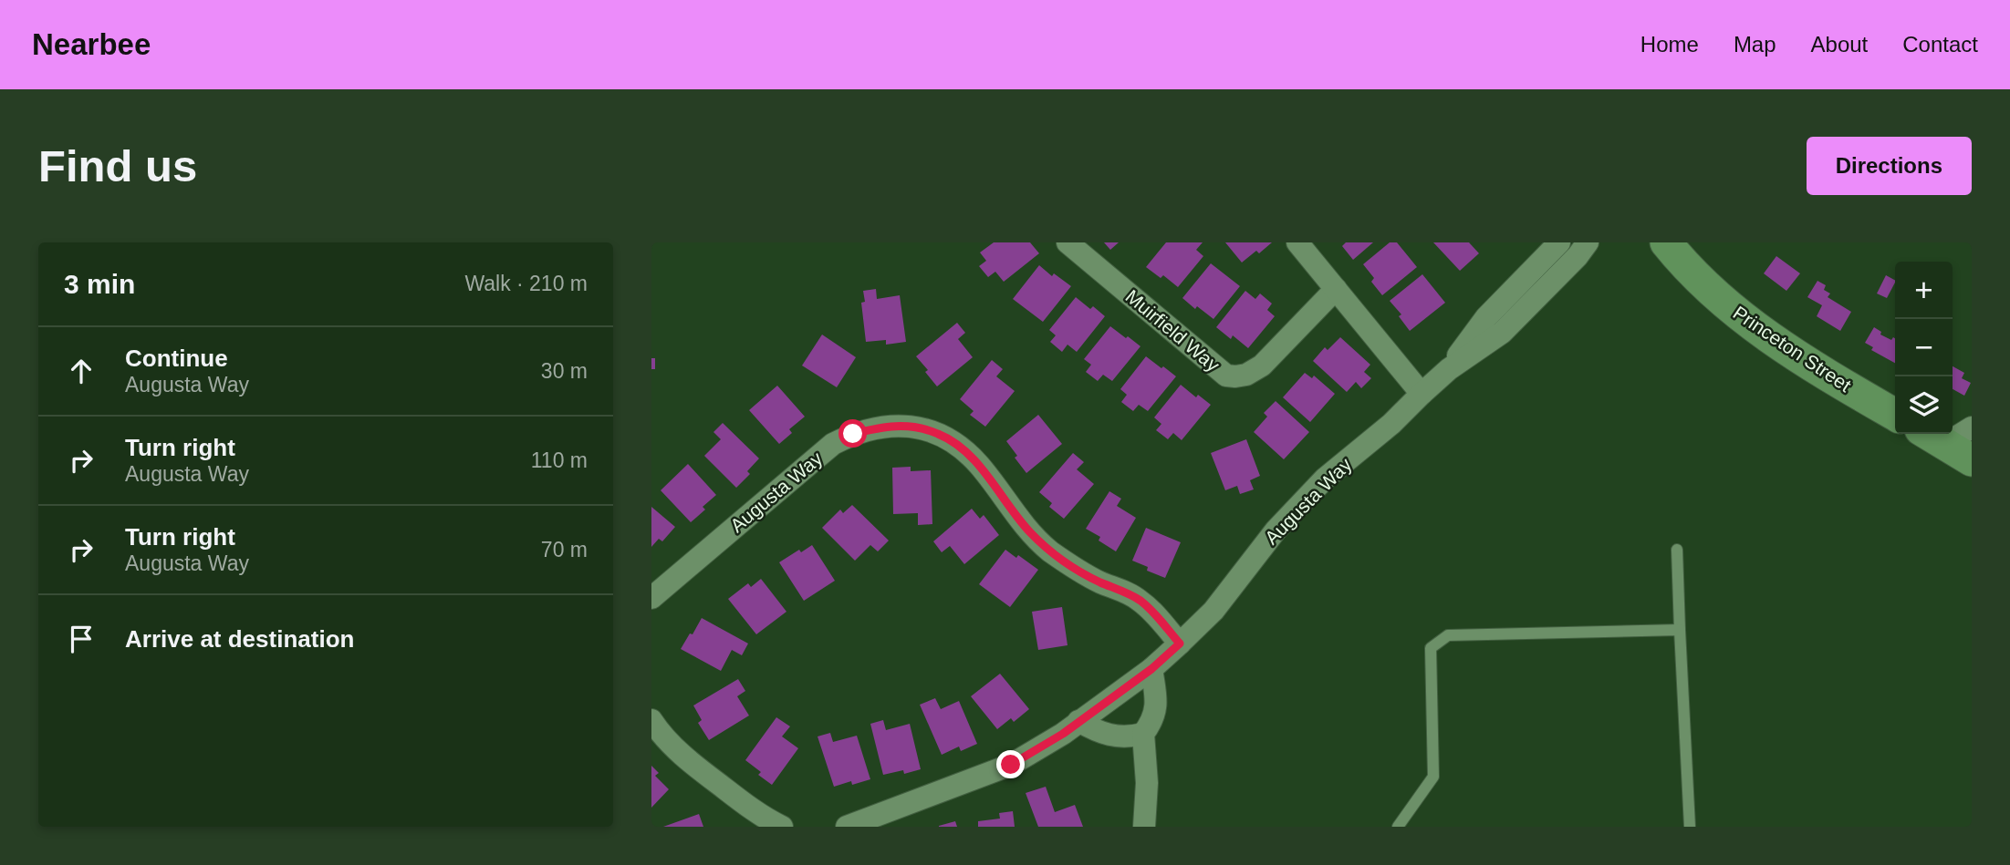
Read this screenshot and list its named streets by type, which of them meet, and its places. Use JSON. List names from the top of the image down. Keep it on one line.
{"streets":{"main road":["Princeton Street"],"street":["Muirfield Way","Augusta Way"]},"page":{"header":"Nearbee","nav":["Home","Map","About","Contact"],"buttons":"Directions","title":"Find us","heading":["3 min","Walk · 210 m"],"map_buttons":["+","−"],"list":[["Continue","Augusta Way","30 m"],["Turn right","Augusta Way","110 m"],["Turn right","Augusta Way","70 m"],"Arrive at destination"]}}
